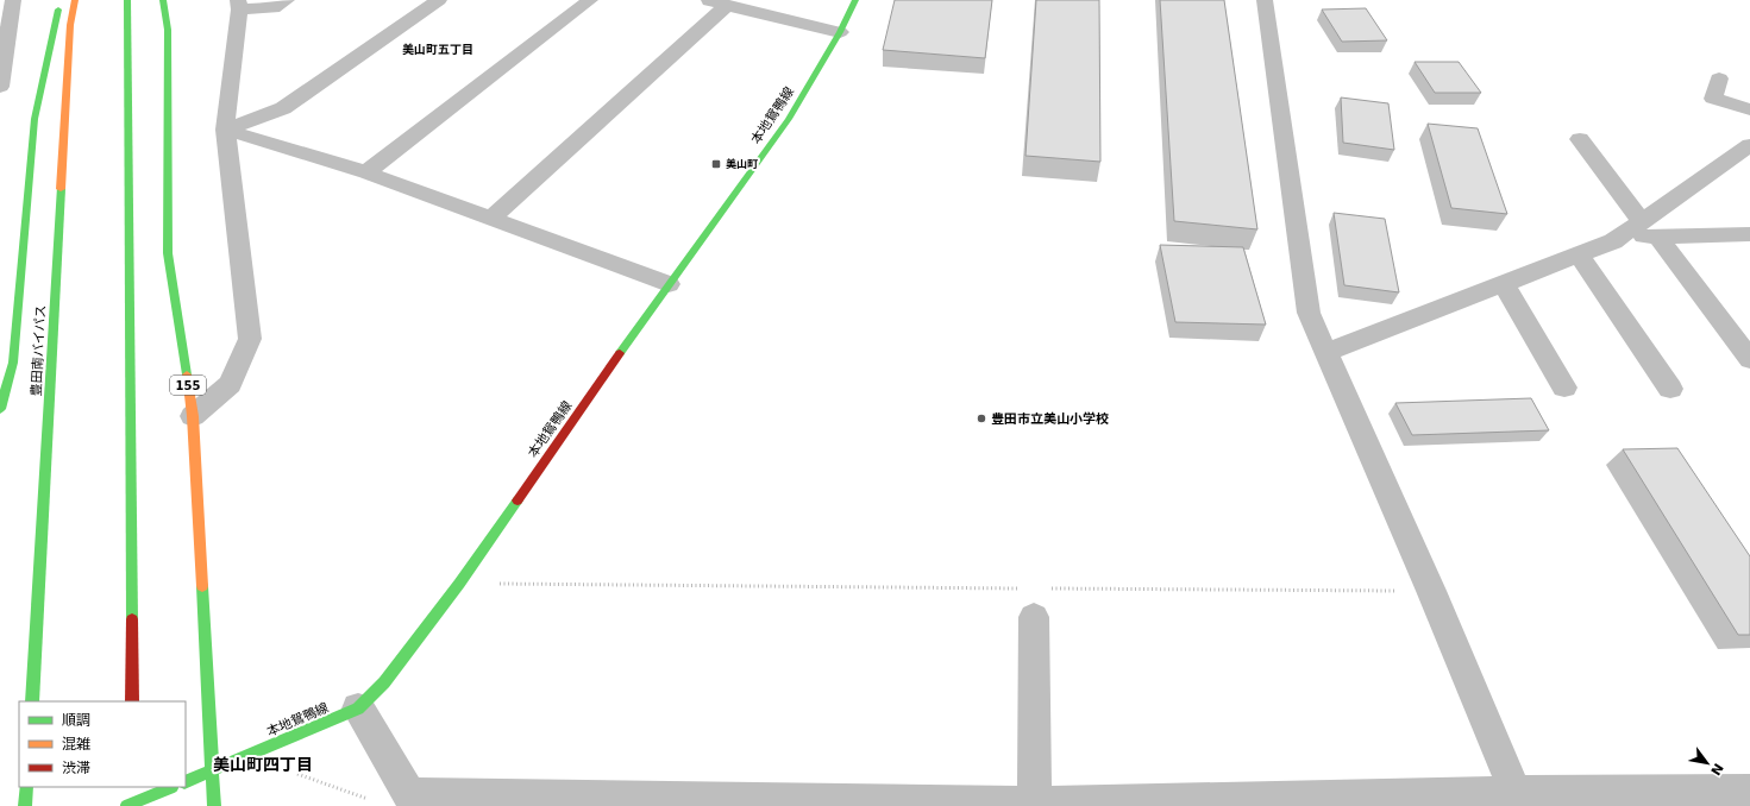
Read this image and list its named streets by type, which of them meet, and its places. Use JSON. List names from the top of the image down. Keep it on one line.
{"streets":{"main road":["本地鴛鴨線","豊田南バイパス","155"]},"crossings":[["本地鴛鴨線","155"]],"districts":["美山町五丁目","美山町四丁目"],"places":{"transit":["美山町"],"other":["豊田市立美山小学校"]},"legend":["順調","混雑","渋滞"],"north":"bottom right"}
